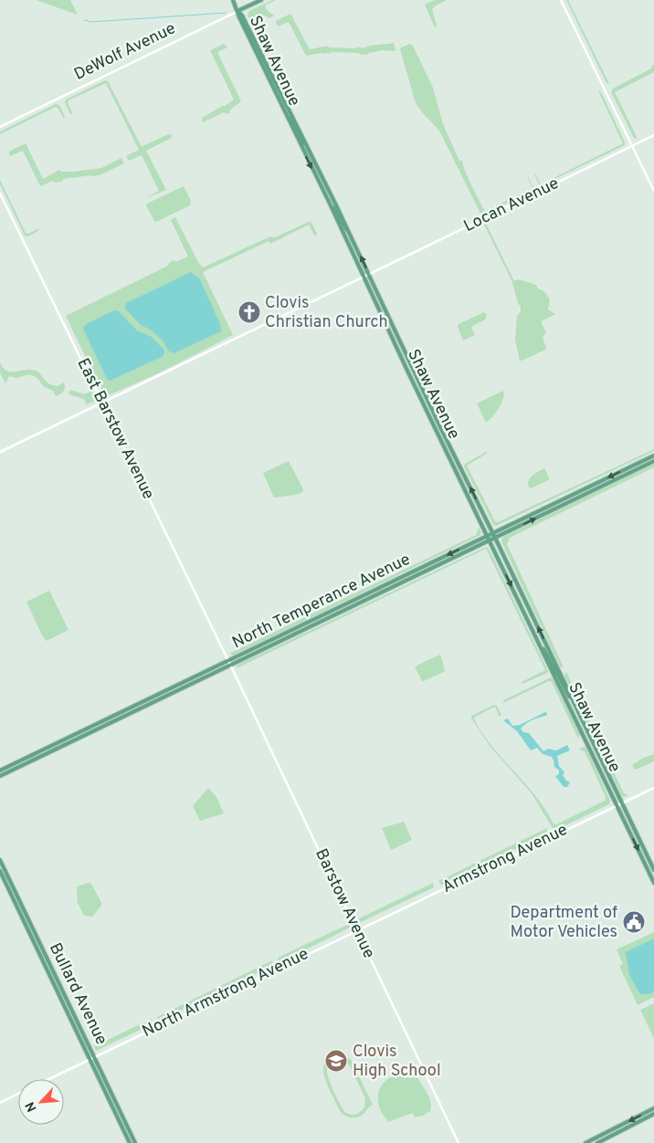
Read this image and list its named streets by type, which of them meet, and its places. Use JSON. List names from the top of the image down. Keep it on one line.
{"streets":{"main road":["DeWolf Avenue","Shaw Avenue","North Temperance Avenue","Bullard Avenue"],"street":["Locan Avenue","East Barstow Avenue","Armstrong Avenue","Barstow Avenue","North Armstrong Avenue"]},"crossings":[["DeWolf Avenue","Shaw Avenue"],["Shaw Avenue","Locan Avenue"],["Shaw Avenue","North Temperance Avenue"],["Shaw Avenue","Armstrong Avenue"],["Locan Avenue","East Barstow Avenue"],["East Barstow Avenue","North Temperance Avenue"],["East Barstow Avenue","Barstow Avenue"],["North Temperance Avenue","Barstow Avenue"],["Armstrong Avenue","Barstow Avenue"],["Armstrong Avenue","North Armstrong Avenue"],["Barstow Avenue","North Armstrong Avenue"],["North Armstrong Avenue","Bullard Avenue"]],"places":{"church":["Clovis Christian Church"],"public building":["Department of Motor Vehicles"],"school or university":["Clovis High School"]},"north":"bottom left"}
